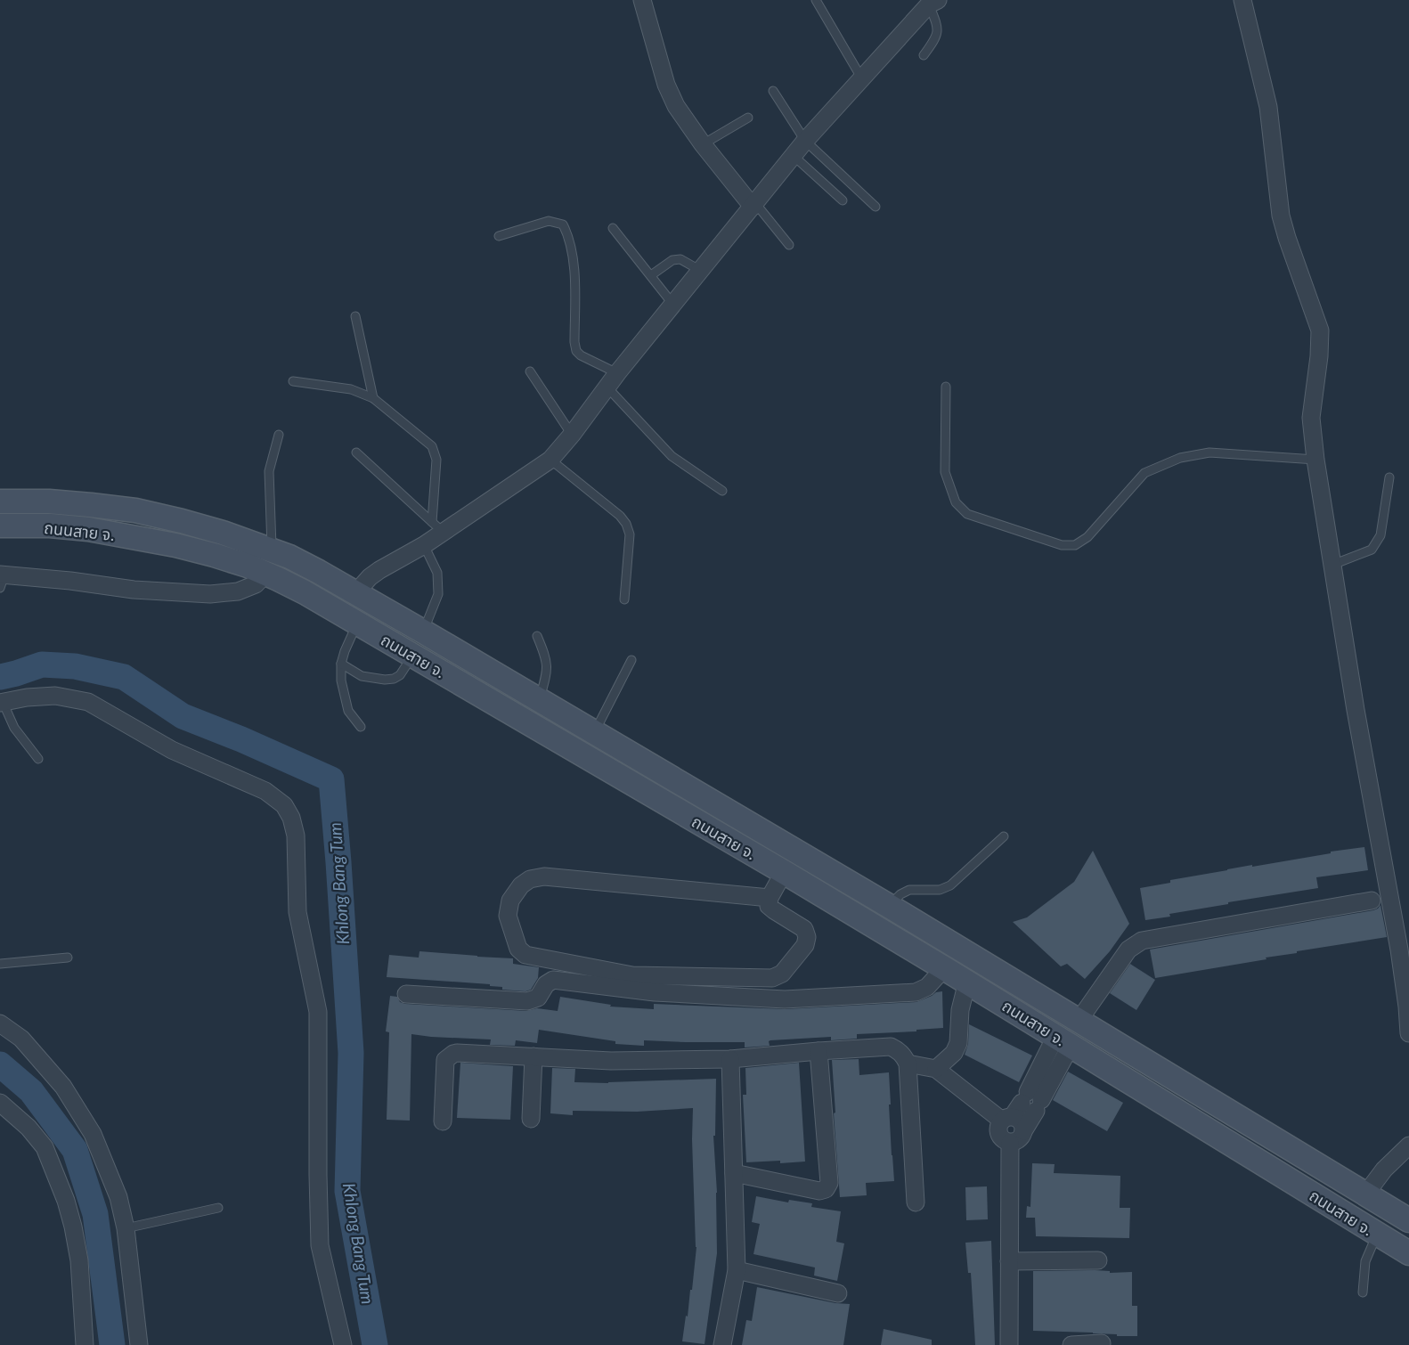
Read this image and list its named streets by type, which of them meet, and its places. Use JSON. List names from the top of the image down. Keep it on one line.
{"streets":{"main road":["ถนนสาย จ."]},"water":["Khlong Bang Tum"]}
